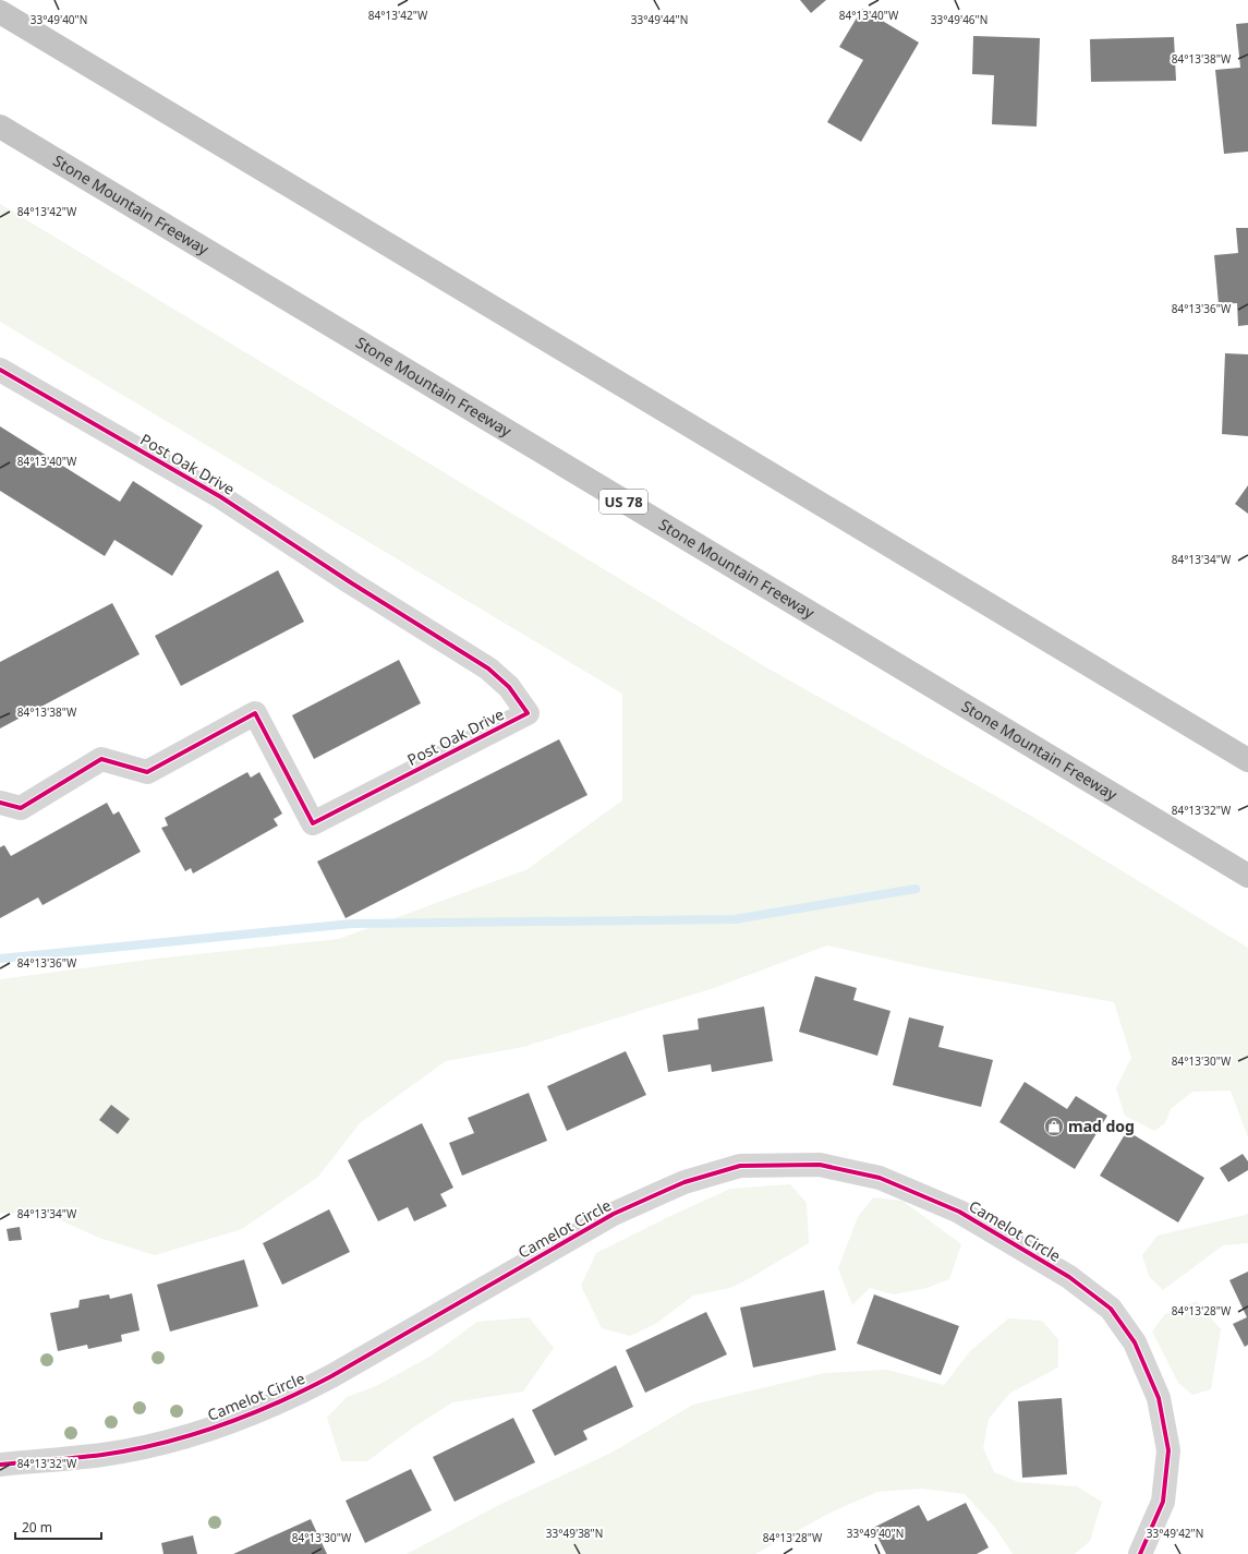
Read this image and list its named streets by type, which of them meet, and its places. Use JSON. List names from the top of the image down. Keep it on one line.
{"streets":{"highway":["Stone Mountain Freeway","US 78"],"street":["Post Oak Drive","Camelot Circle"]},"places":{"shop":["mad dog"]},"scale_bar":"20 m","coordinates":["84°13'42\"W","84°13'40\"W","33°49'40\"N","33°49'44\"N","33°49'46\"N","84°13'38\"W","84°13'36\"W","84°13'34\"W","84°13'32\"W","84°13'30\"W","84°13'28\"W","33°49'38\"N","33°49'42\"N"]}
